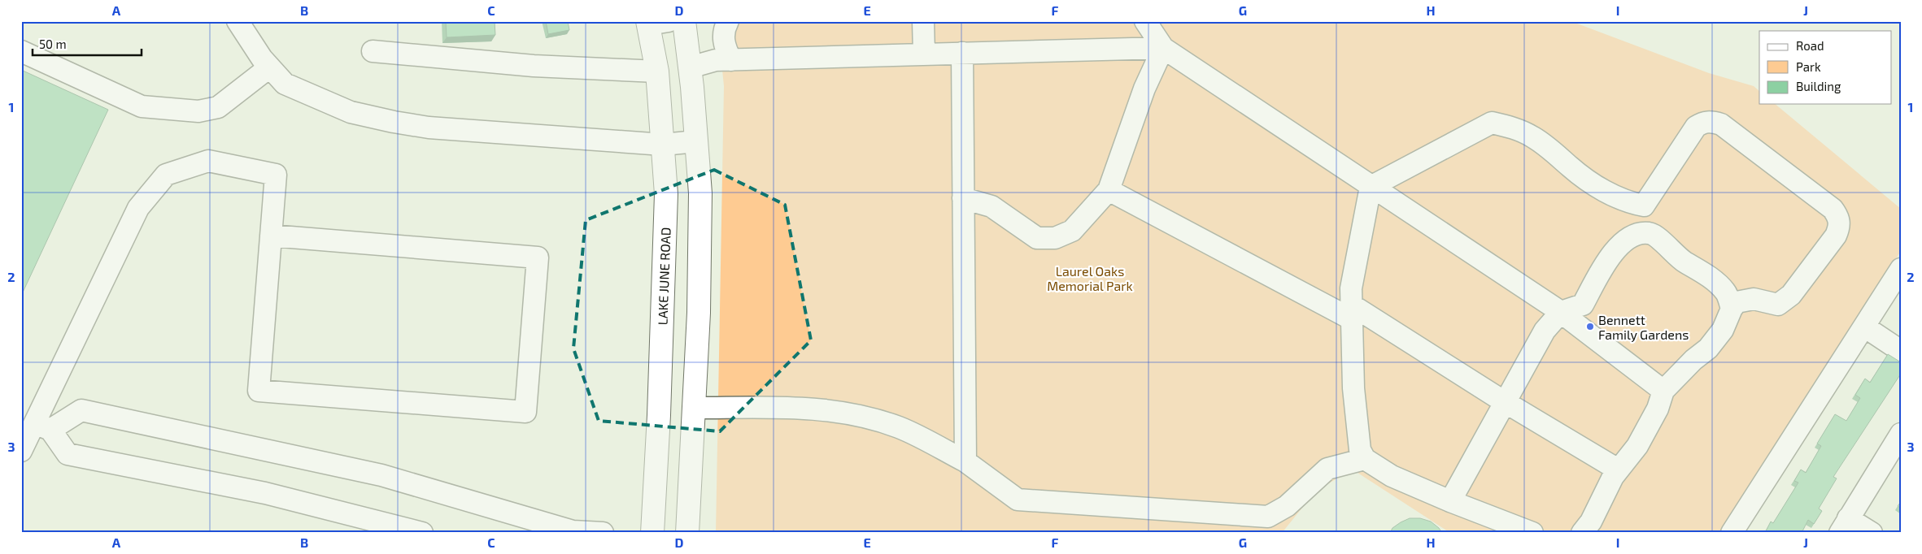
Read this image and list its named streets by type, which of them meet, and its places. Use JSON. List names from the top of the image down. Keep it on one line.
{"streets":{"main road":["LAKE JUNE ROAD"]},"parks":["Laurel Oaks Memorial Park"],"places":["Bennett Family Gardens"],"legend":["Road","Park","Building"],"scale_bar":"50 m","grid":{"columns":["A","B","C","D","E","F","G","H","I","J"],"rows":["1","2","3"]}}
